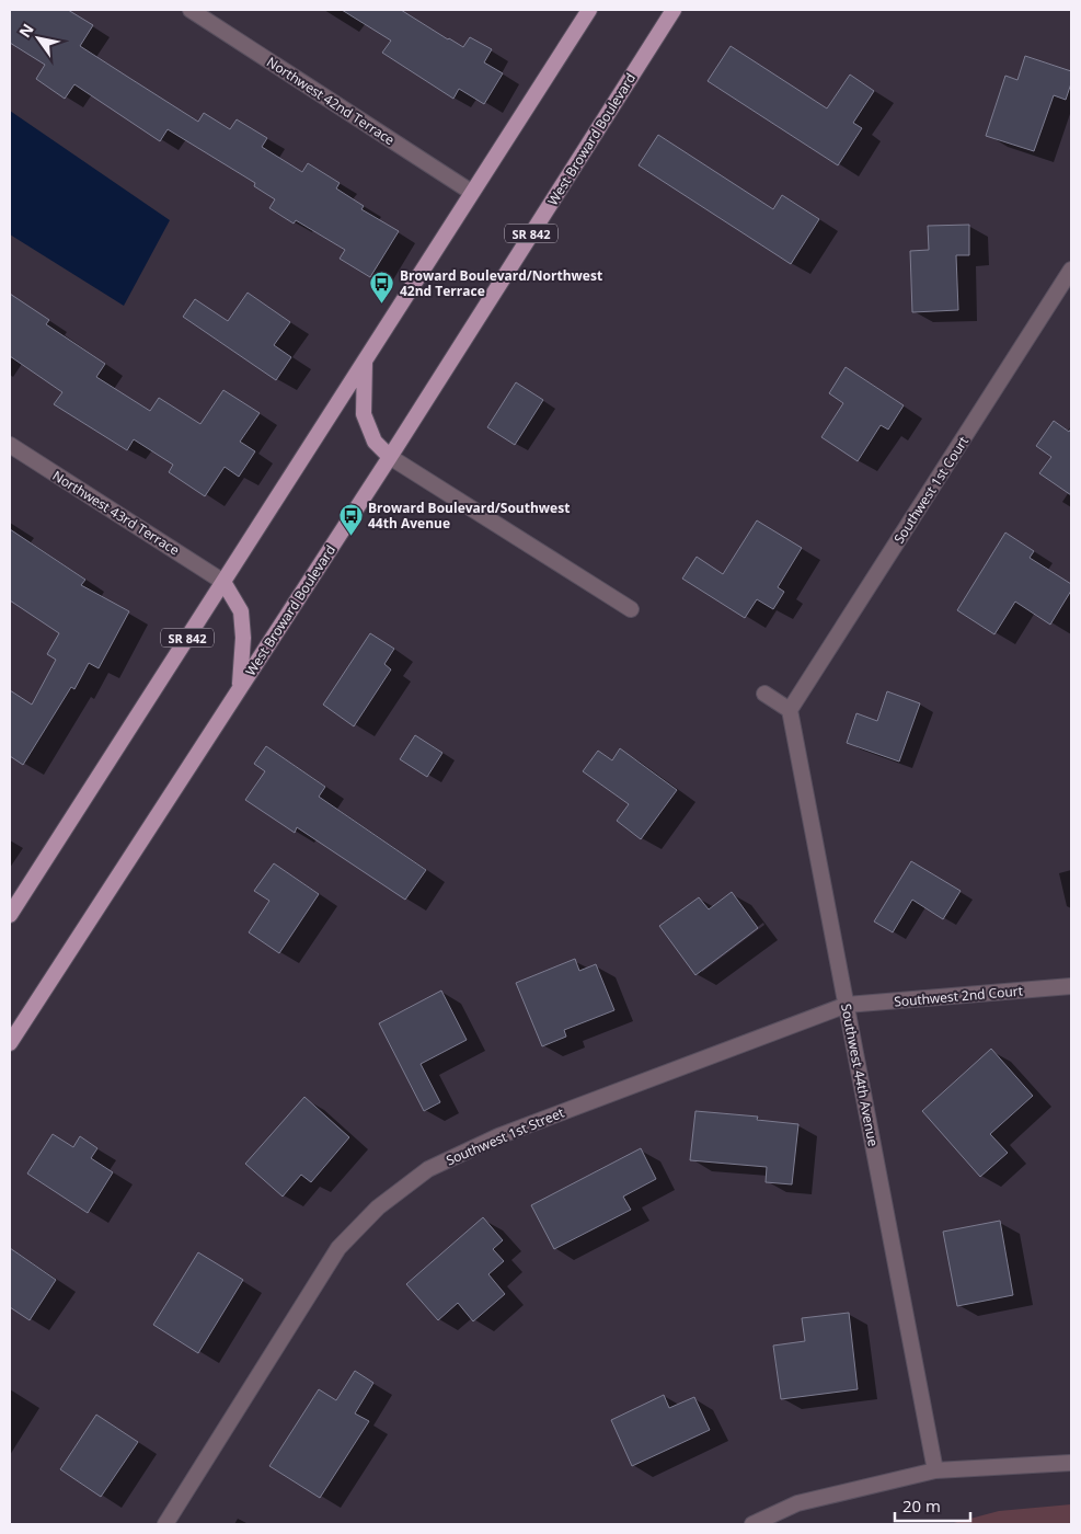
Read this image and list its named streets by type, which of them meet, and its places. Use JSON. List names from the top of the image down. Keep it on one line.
{"streets":{"main road":["West Broward Boulevard","SR 842"],"street":["Northwest 42nd Terrace","Southwest 1st Court","Northwest 43rd Terrace","Southwest 2nd Court","Southwest 44th Avenue","Southwest 1st Street"]},"crossings":[["Northwest 42nd Terrace","SR 842"],["SR 842","Northwest 43rd Terrace"],["Southwest 1st Court","Southwest 44th Avenue"],["Southwest 2nd Court","Southwest 44th Avenue"],["Southwest 2nd Court","Southwest 1st Street"],["Southwest 44th Avenue","Southwest 1st Street"]],"places":{"bus stop":["Broward Boulevard/Northwest 42nd Terrace","Broward Boulevard/Southwest 44th Avenue"]},"scale_bar":"20 m","north":"top left"}
